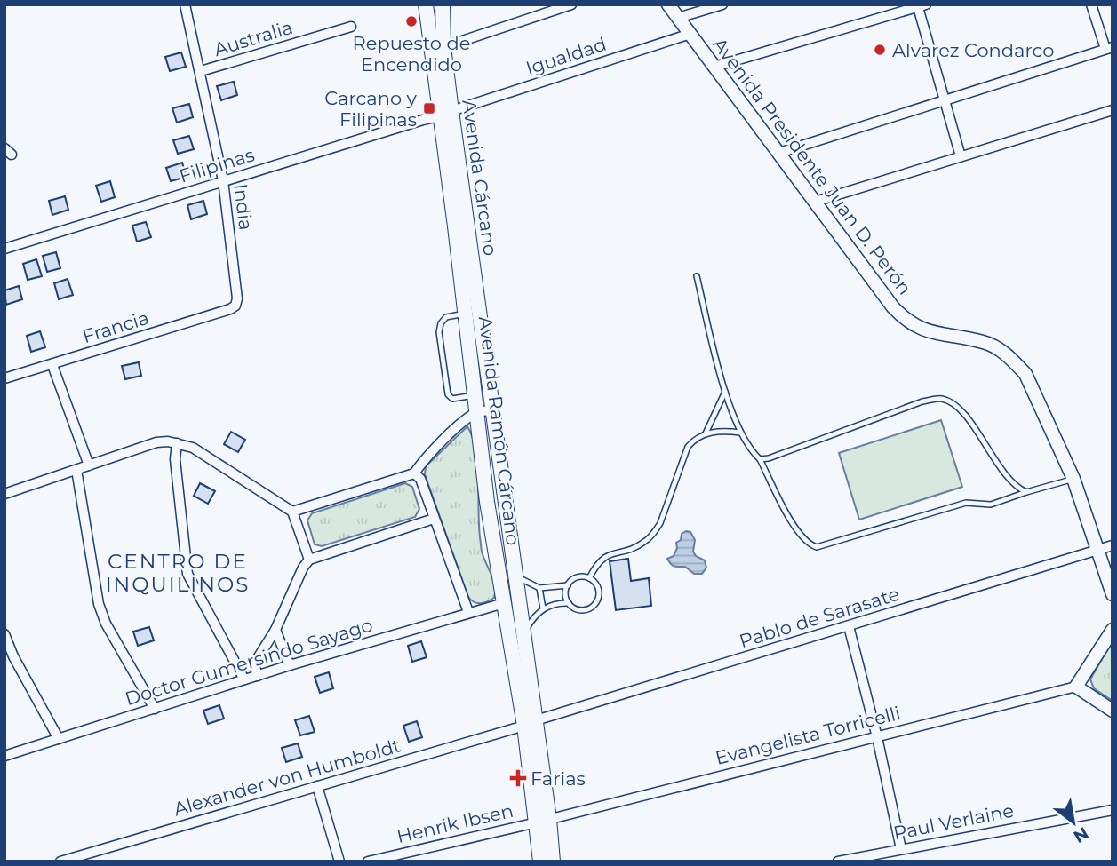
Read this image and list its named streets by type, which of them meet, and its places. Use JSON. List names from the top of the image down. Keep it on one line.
{"streets":{"main road":["Avenida Presidente Juan D. Perón","Avenida Cárcano","Avenida Ramón Cárcano"],"street":["Australia","Igualdad","Filipinas","India","Francia","Pablo de Sarasate","Doctor Gumersindo Sayago","Evangelista Torricelli","Alexander von Humboldt","Paul Verlaine","Henrik Ibsen"]},"crossings":[["Australia","India"],["Igualdad","Filipinas"],["Igualdad","Avenida Presidente Juan D. Perón"],["Igualdad","Avenida Cárcano"],["Filipinas","Avenida Cárcano"],["Filipinas","India"],["Avenida Presidente Juan D. Perón","Pablo de Sarasate"],["Avenida Cárcano","Avenida Ramón Cárcano"],["India","Francia"],["Avenida Ramón Cárcano","Pablo de Sarasate"],["Avenida Ramón Cárcano","Doctor Gumersindo Sayago"],["Avenida Ramón Cárcano","Evangelista Torricelli"],["Avenida Ramón Cárcano","Alexander von Humboldt"],["Avenida Ramón Cárcano","Henrik Ibsen"],["Pablo de Sarasate","Alexander von Humboldt"],["Evangelista Torricelli","Henrik Ibsen"]],"districts":["CENTRO DE INQUILINOS"],"places":{"other":["Repuesto de Encendido","Alvarez Condarco"],"transit":["Carcano y Filipinas"],"health":["Farias"]},"north":"bottom right"}
